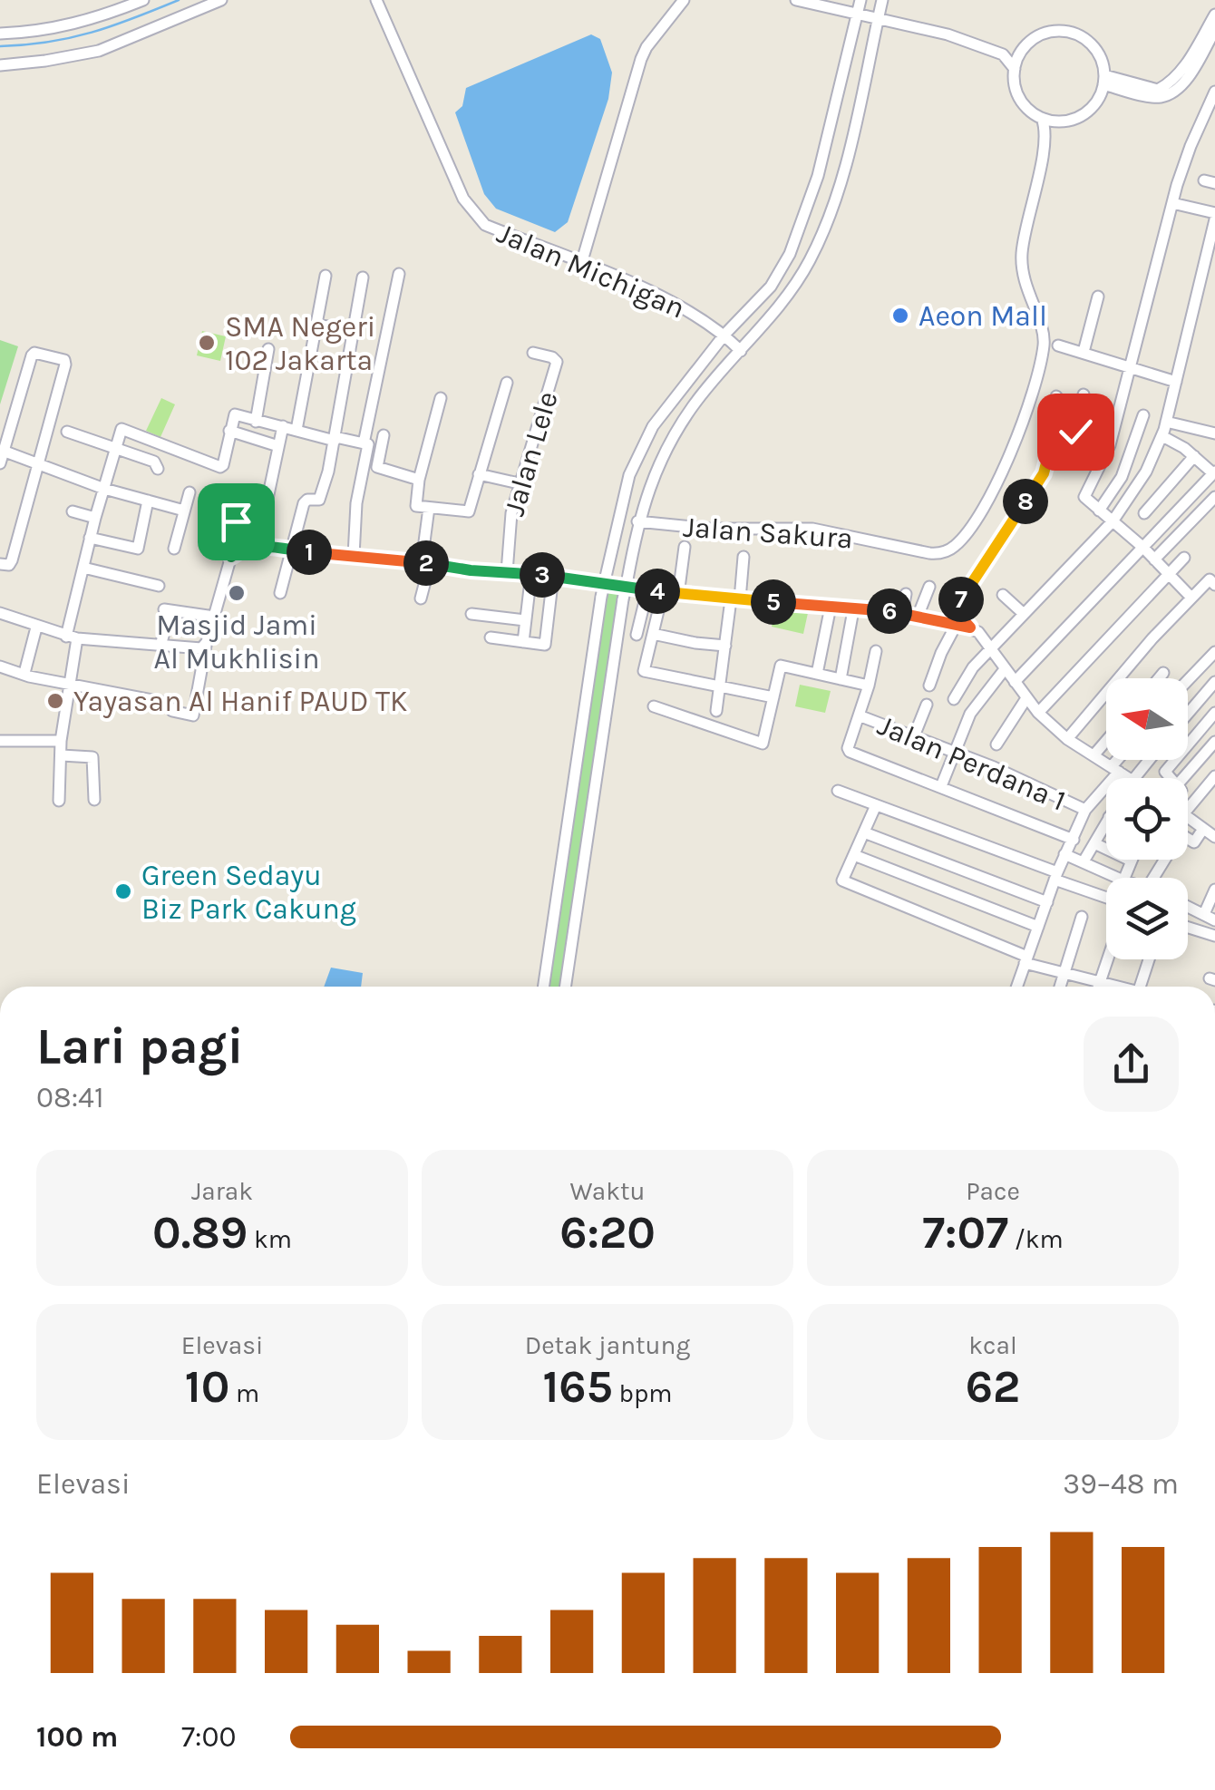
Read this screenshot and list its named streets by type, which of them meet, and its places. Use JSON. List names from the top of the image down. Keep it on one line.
{"streets":{"street":["Jalan Michigan","Jalan Lele","Jalan Sakura","Jalan Perdana 1"]},"places":["Aeon Mall","SMA Negeri 102 Jakarta","Masjid Jami Al Mukhlisin","Yayasan Al Hanif PAUD TK","Green Sedayu Biz Park Cakung"],"north":"left","page":{"pins":["8","1","2","3","4","7","5","6"],"heading":["Lari pagi","08:41"],"stats":[["Jarak","0.89 km"],["Waktu","6:20"],["Pace","7:07 /km"],["Elevasi","10 m"],["Detak jantung","165 bpm"],["kcal","62"]],"chart":["Elevasi","39–48 m"],"list":[{"name":"100 m","note":"7:00"}]}}
